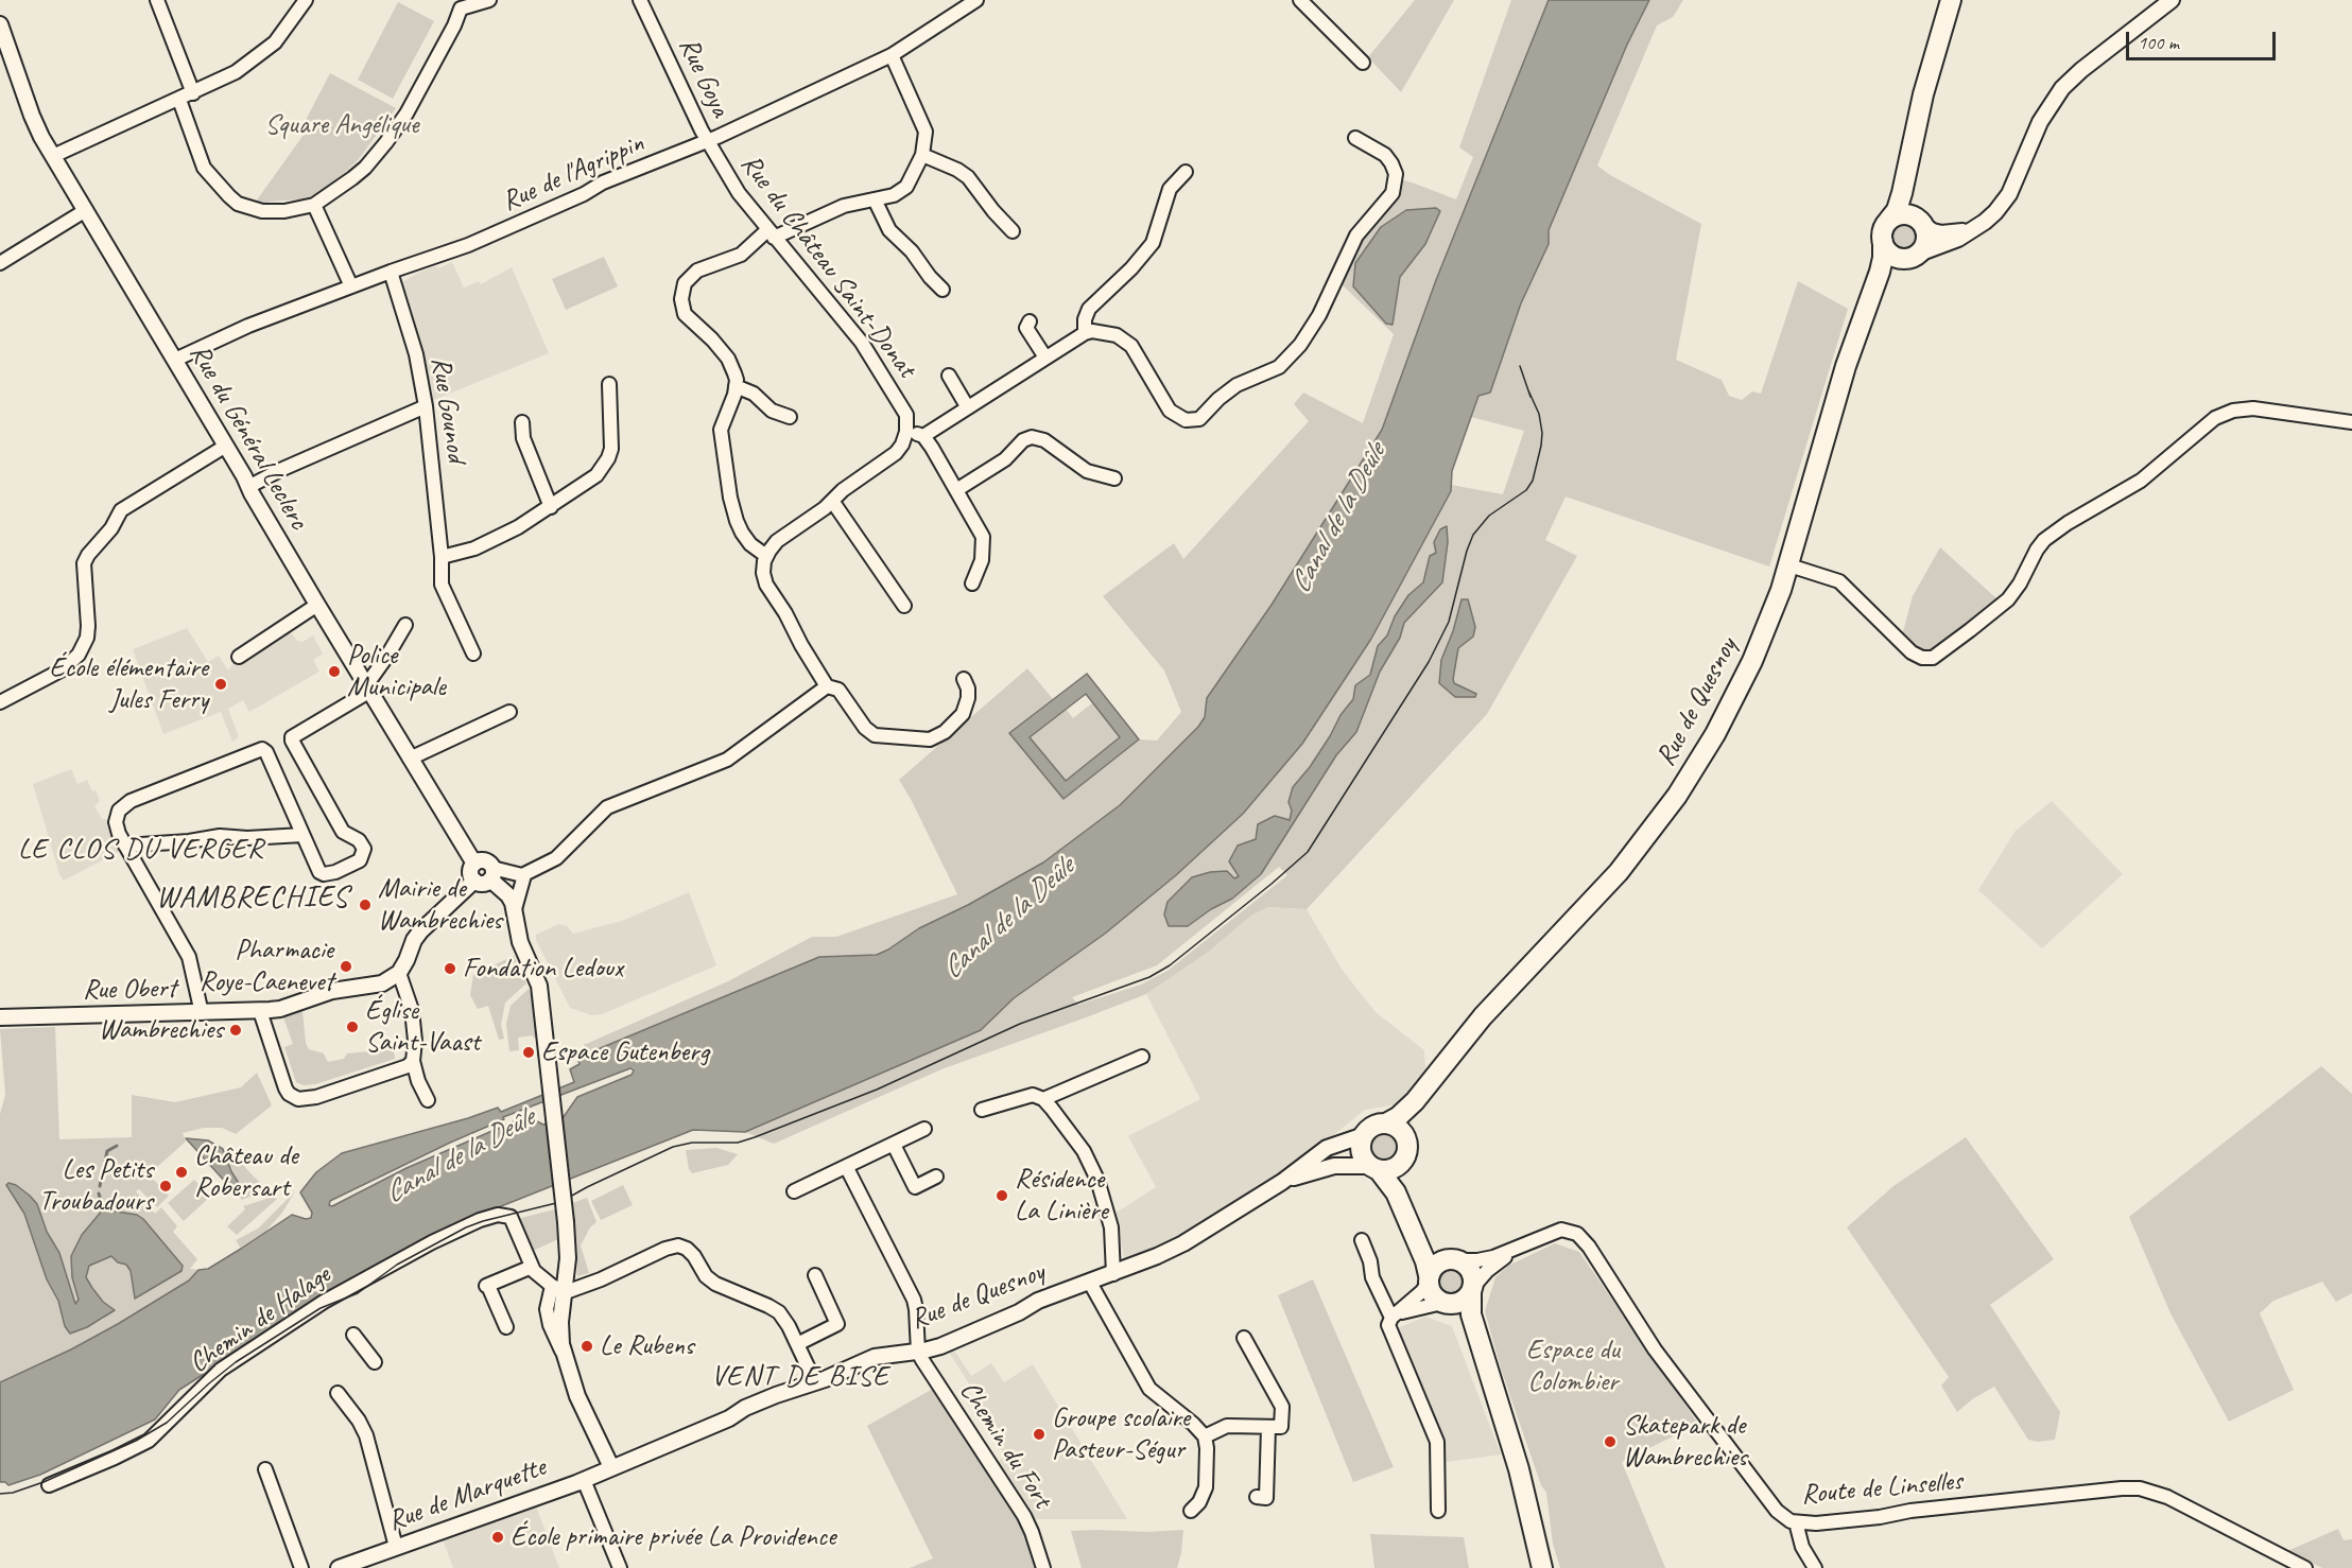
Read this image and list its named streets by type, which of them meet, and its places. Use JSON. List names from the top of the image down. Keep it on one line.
{"streets":{"main road":["Rue de Quesnoy"],"street":["Rue Goya","Rue de l'Agrippin","Rue du Château Saint-Donat","Rue Gounod","Rue du Général Leclerc","Rue Obert","Chemin de Halage","Chemin du Fort","Route de Linselles","Rue de Marquette"]},"crossings":[["Rue Goya","Rue de l'Agrippin"],["Rue Goya","Rue du Château Saint-Donat"],["Rue de l'Agrippin","Rue du Château Saint-Donat"],["Rue de l'Agrippin","Rue Gounod"],["Rue de l'Agrippin","Rue du Général Leclerc"],["Rue de Quesnoy","Chemin du Fort"],["Rue de Quesnoy","Rue de Marquette"]],"districts":["LE CLOS DU VERGER","WAMBRECHIES","VENT DE BISE"],"water":["Canal de la Deûle"],"parks":["Square Angélique","Espace du Colombier"],"places":["Police Municipale","École élémentaire Jules Ferry","Mairie de Wambrechies","Pharmacie Roye-Caenevet","Fondation Ledoux","Église Saint-Vaast","Wambrechies","Espace Gutenberg","Château de Robersart","Les Petits Troubadours","Résidence La Linière","Le Rubens","Groupe scolaire Pasteur-Ségur","Skatepark de Wambrechies","École primaire privée La Providence"],"scale_bar":"100 m"}
